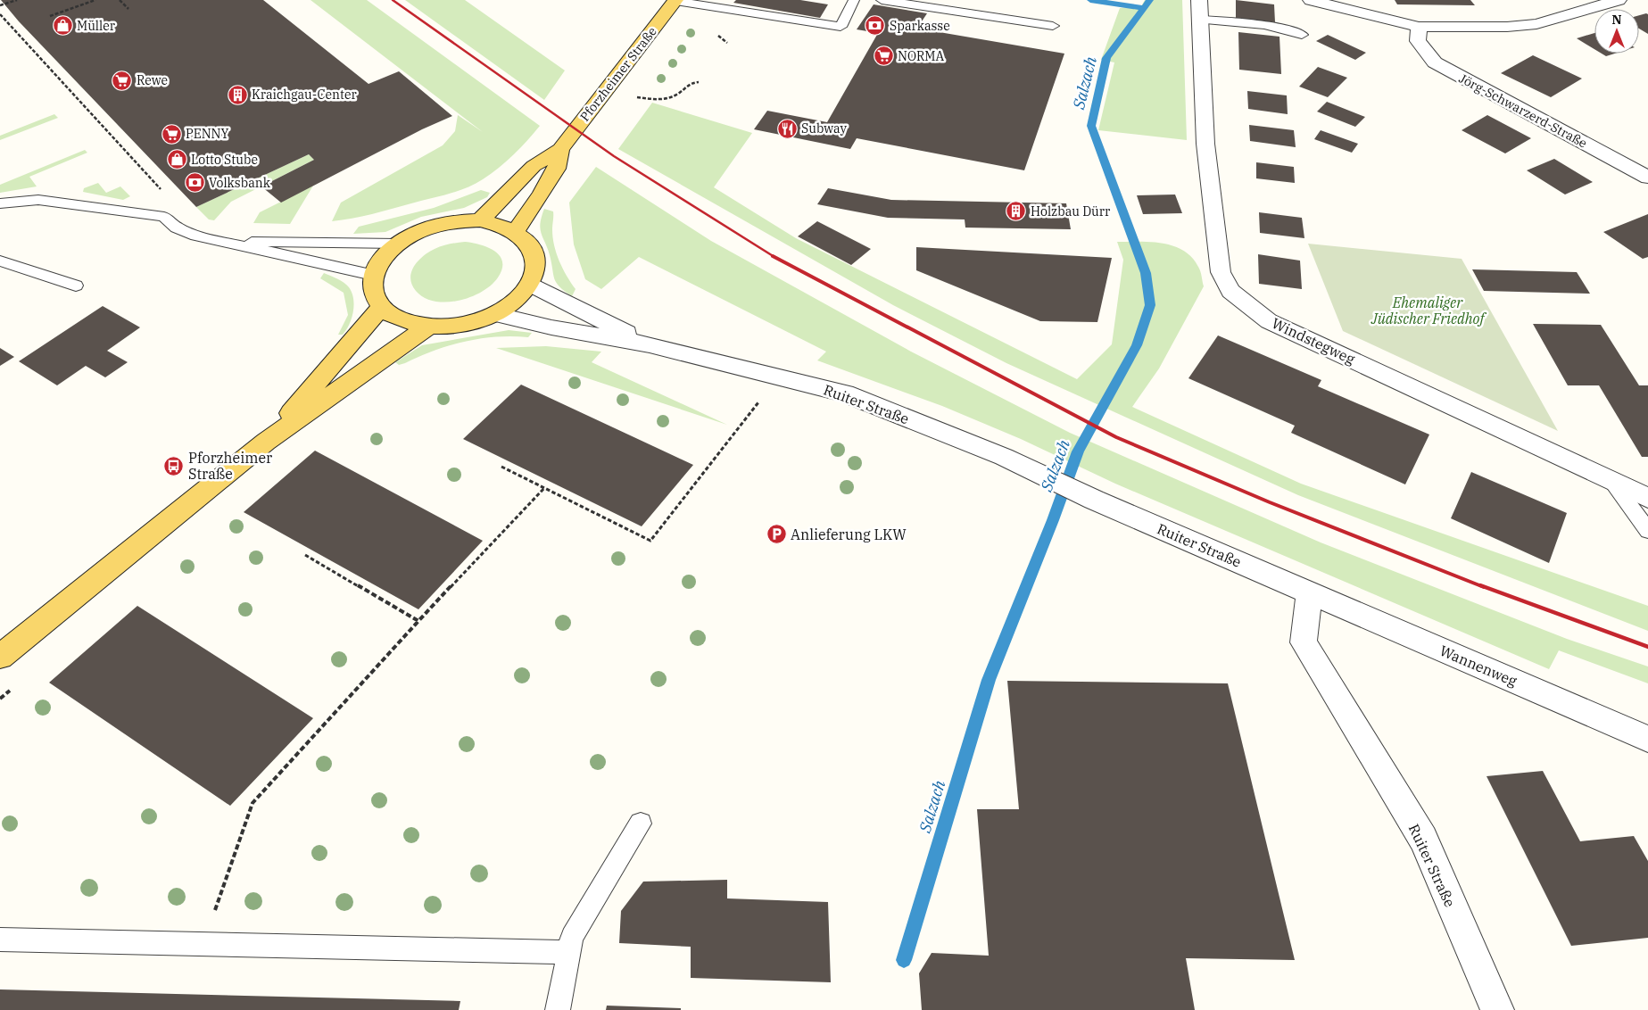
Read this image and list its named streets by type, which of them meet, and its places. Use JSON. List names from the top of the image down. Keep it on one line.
{"streets":{"main road":["Pforzheimer Straße"],"street":["Jörg-Schwarzerd-Straße","Windstegweg","Ruiter Straße","Wannenweg"]},"crossings":[["Pforzheimer Straße","Ruiter Straße"],["Ruiter Straße","Wannenweg"]],"water":["Salzach"],"parks":["Ehemaliger Jüdischer Friedhof"],"places":{"shop":["Müller","Lotto Stube"],"bank":["Sparkasse","Volksbank"],"supermarket":["NORMA","Rewe","PENNY"],"building":["Kraichgau-Center","Holzbau Dürr"],"restaurant":["Subway"],"bus stop":["Pforzheimer Straße"],"parking":["Anlieferung LKW"]},"north":"top"}
